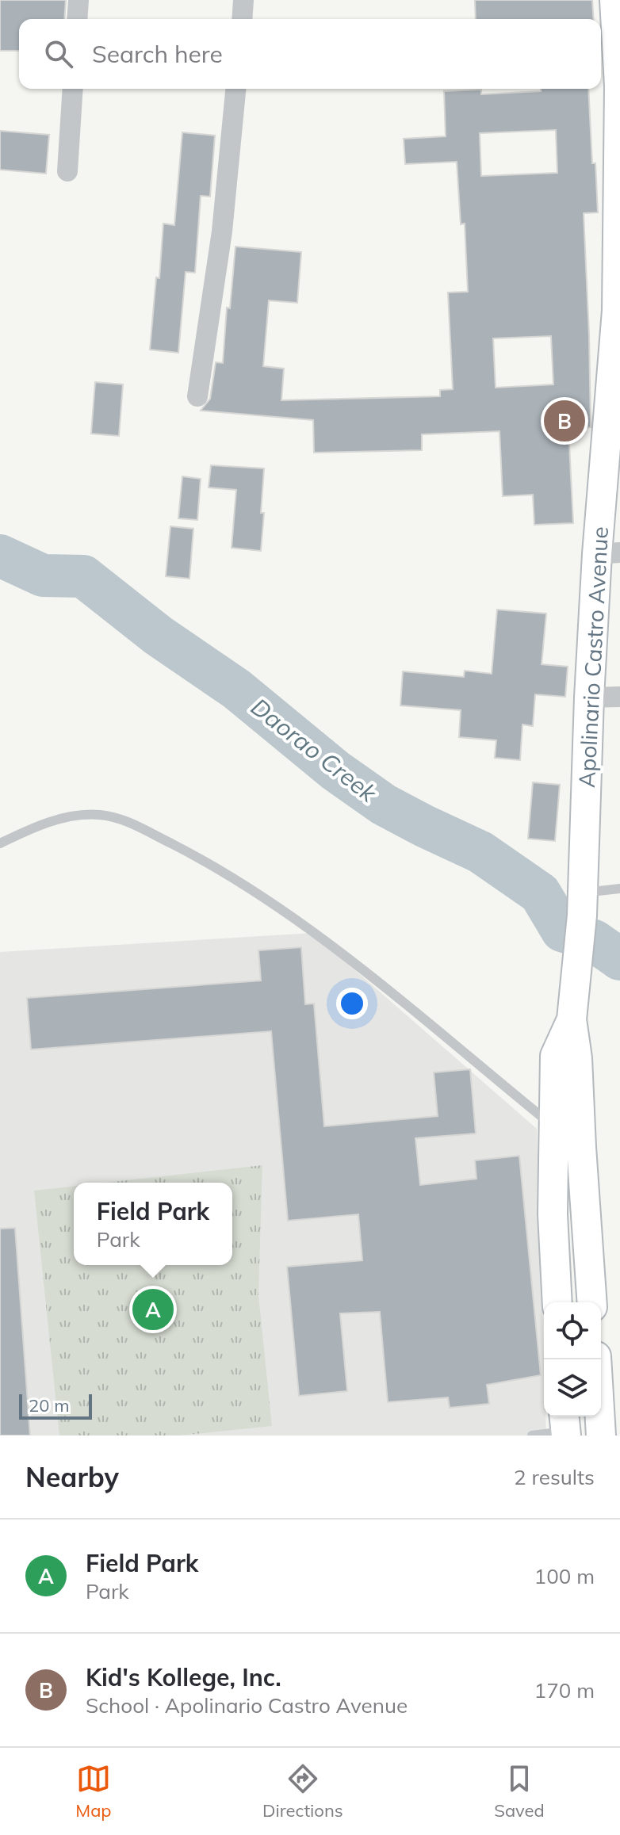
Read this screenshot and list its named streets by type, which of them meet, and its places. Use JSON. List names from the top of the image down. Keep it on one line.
{"streets":{"main road":["Apolinario Castro Avenue"]},"water":["Daorao Creek"],"scale_bar":"20 m","page":{"search":"Search here","pins":["B","A"],"popup":["Field Park","Park"],"scale":"20 m","heading":["Nearby","2 results"],"list":[{"mark":"A","name":"Field Park","note":"Park","value":"100 m"},{"mark":"B","name":"Kid's Kollege, Inc.","note":"School · Apolinario Castro Avenue","value":"170 m"}],"nav":["Map","Directions","Saved"]}}
